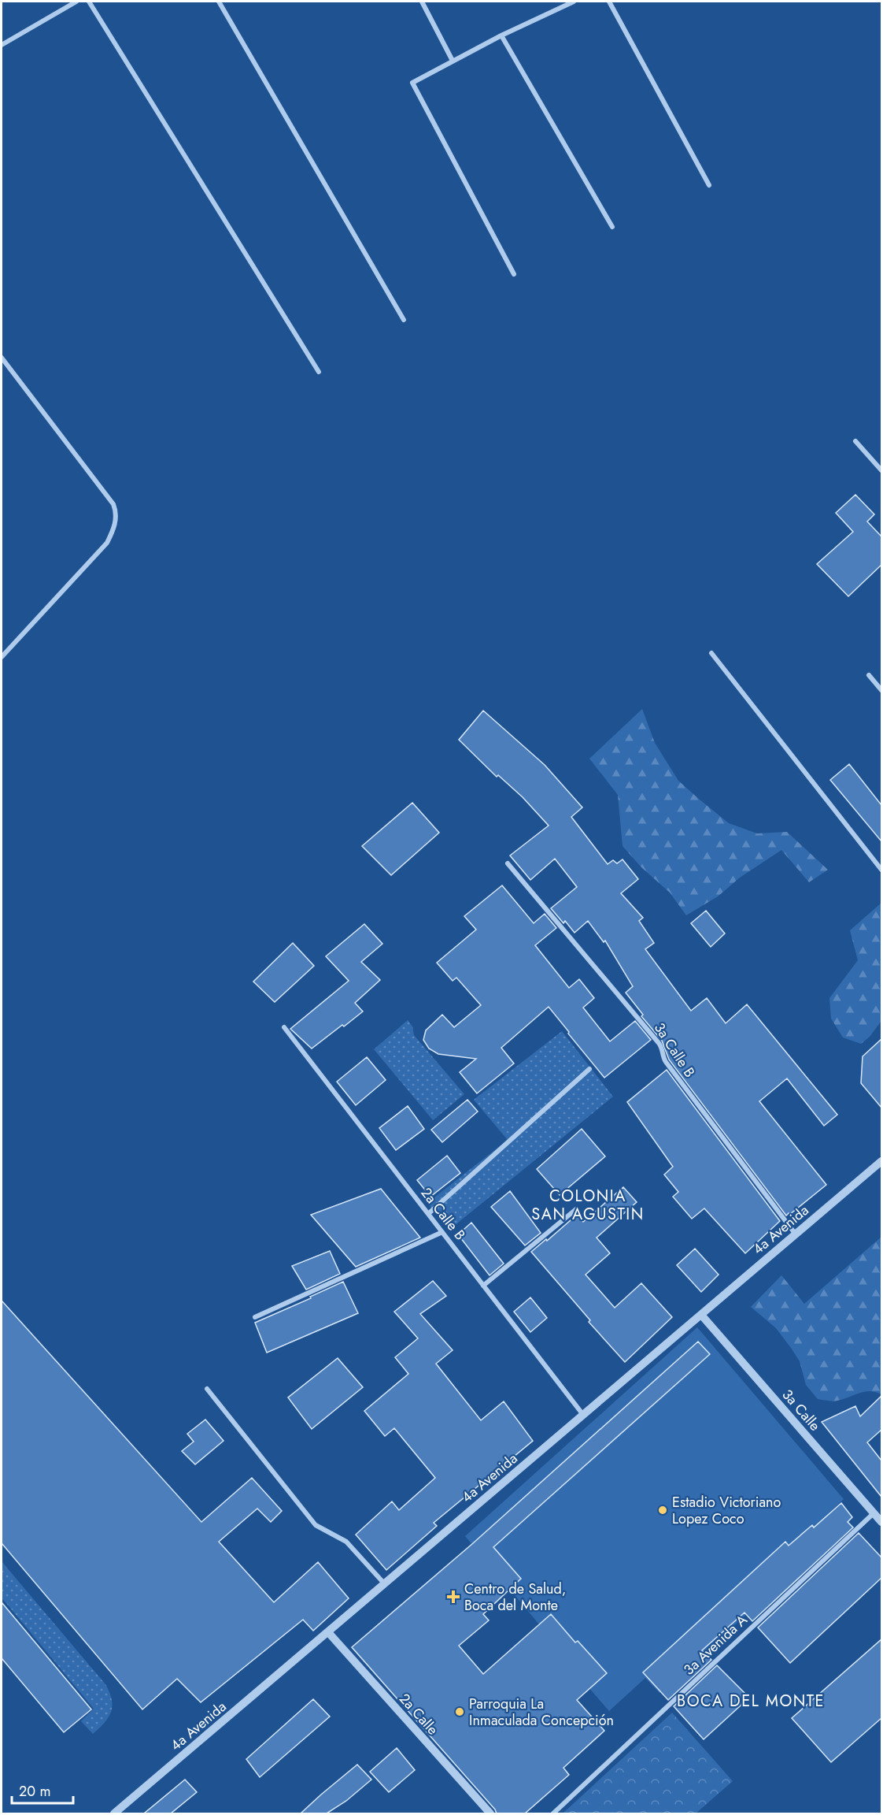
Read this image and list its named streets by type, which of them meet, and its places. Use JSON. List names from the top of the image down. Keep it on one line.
{"streets":{"street":["3a Calle B","2a Calle B","4a Avenida","3a Calle","3a Avenida A","2a Calle"]},"crossings":[["3a Calle B","4a Avenida"],["2a Calle B","4a Avenida"],["4a Avenida","3a Calle"],["4a Avenida","2a Calle"],["3a Calle","3a Avenida A"]],"districts":["COLONIA SAN AGUSTIN","BOCA DEL MONTE"],"places":{"other":["Estadio Victoriano Lopez Coco","Parroquia La Inmaculada Concepción"],"health":["Centro de Salud, Boca del Monte"]},"scale_bar":"20 m"}
